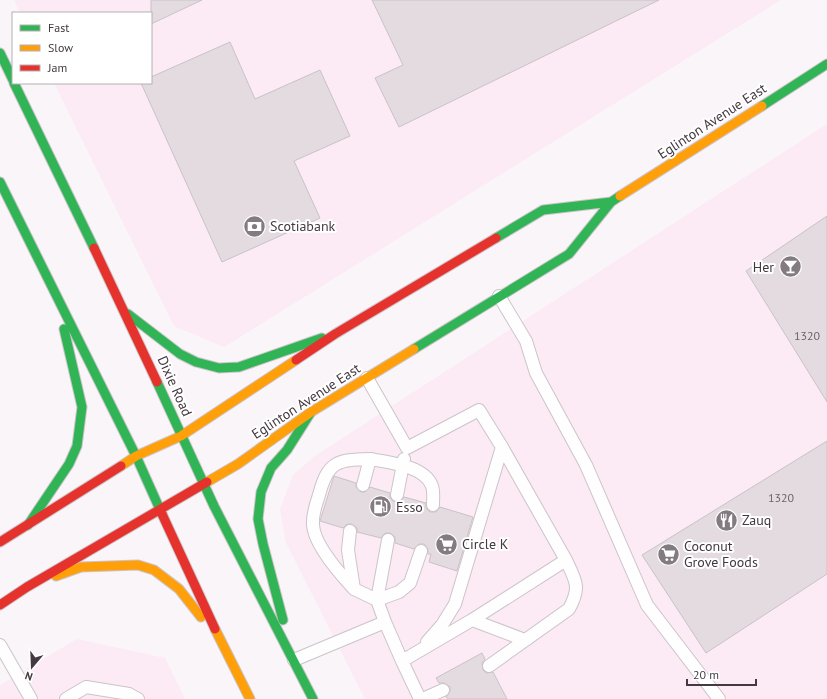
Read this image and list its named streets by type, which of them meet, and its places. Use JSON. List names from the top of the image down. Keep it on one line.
{"streets":{"main road":["Eglinton Avenue East","Dixie Road"]},"crossings":[["Eglinton Avenue East","Dixie Road"]],"places":{"bank":["Scotiabank"],"bar":["Her"],"fuel station":["Esso"],"restaurant":["Zauq"],"supermarket":["Circle K","Coconut Grove Foods"]},"house_numbers":["1320","1320"],"legend":["Fast","Slow","Jam"],"scale_bar":"20 m","north":"bottom"}
